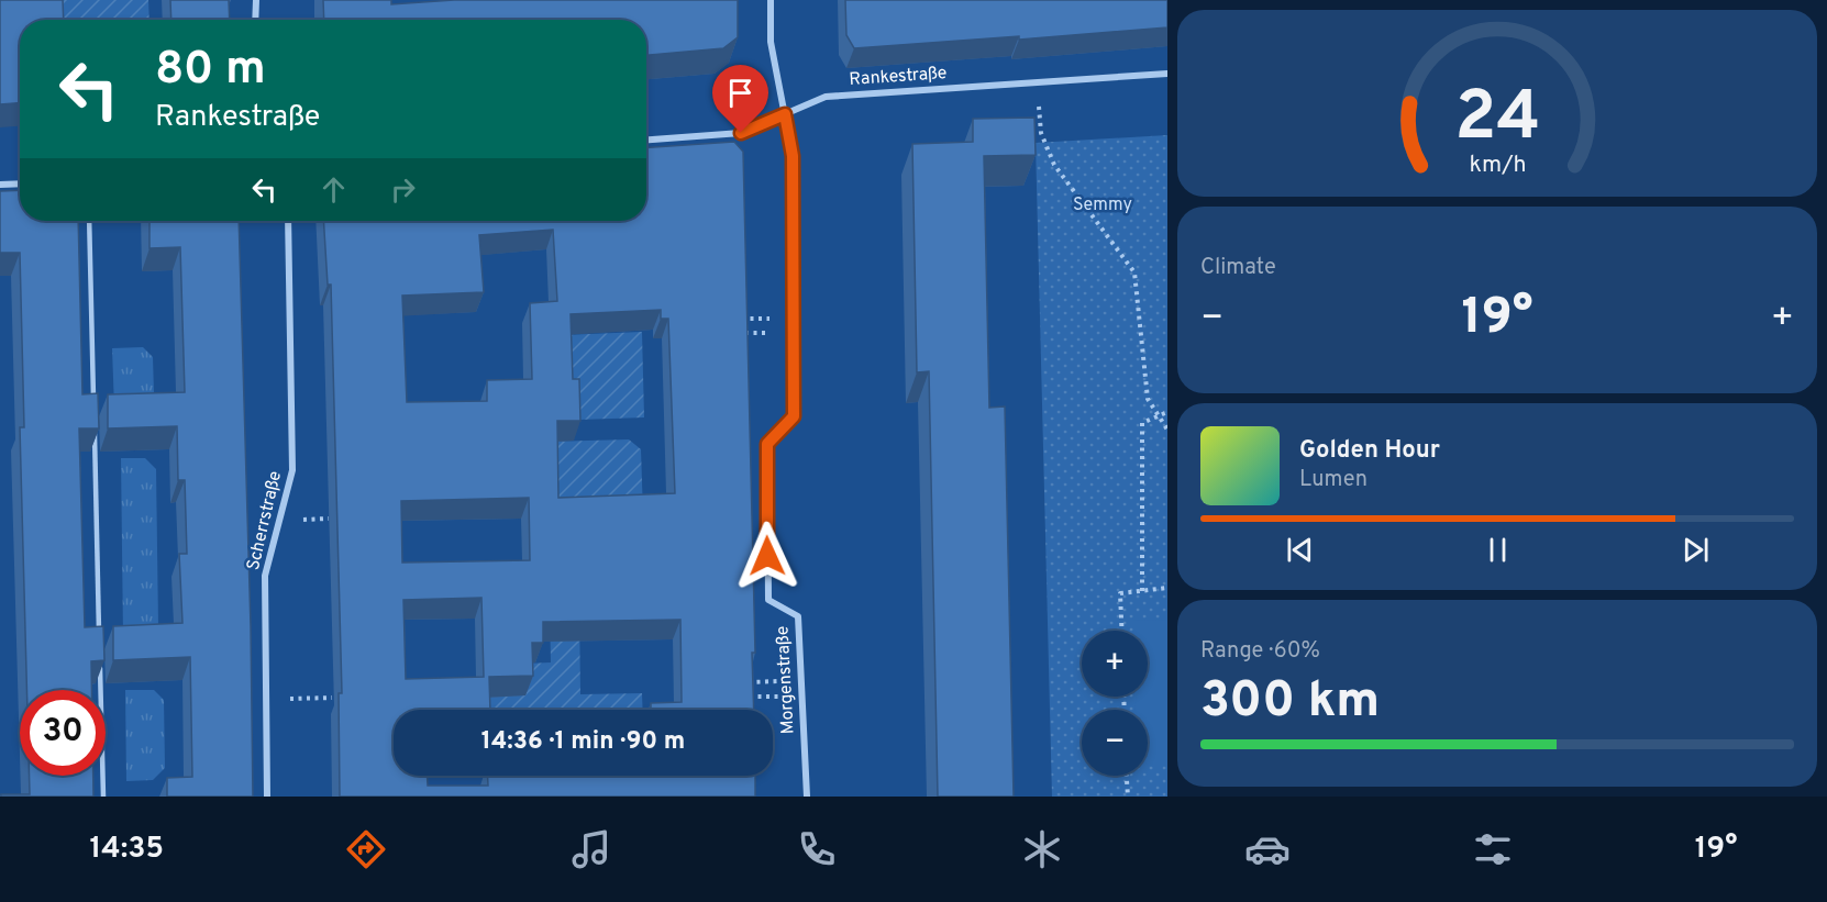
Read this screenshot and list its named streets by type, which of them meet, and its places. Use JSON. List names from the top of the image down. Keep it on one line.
{"streets":{"street":["Rankestraße","Scherrstraße","Morgenstraße"]},"crossings":[["Rankestraße","Morgenstraße"]],"parks":["Semmy"],"page":{"turn":["80 m","Rankestraße"],"tile":["Climate",["Range · 60%","300 km"]],"heat":["−","19°","+"],"song":["Golden Hour","Lumen"],"map_buttons":["+","−"],"limit":"30","trip":"14:36 · 1 min · 90 m","tabs":["14:35","19°"],"gauge":["24","km/h"]}}
